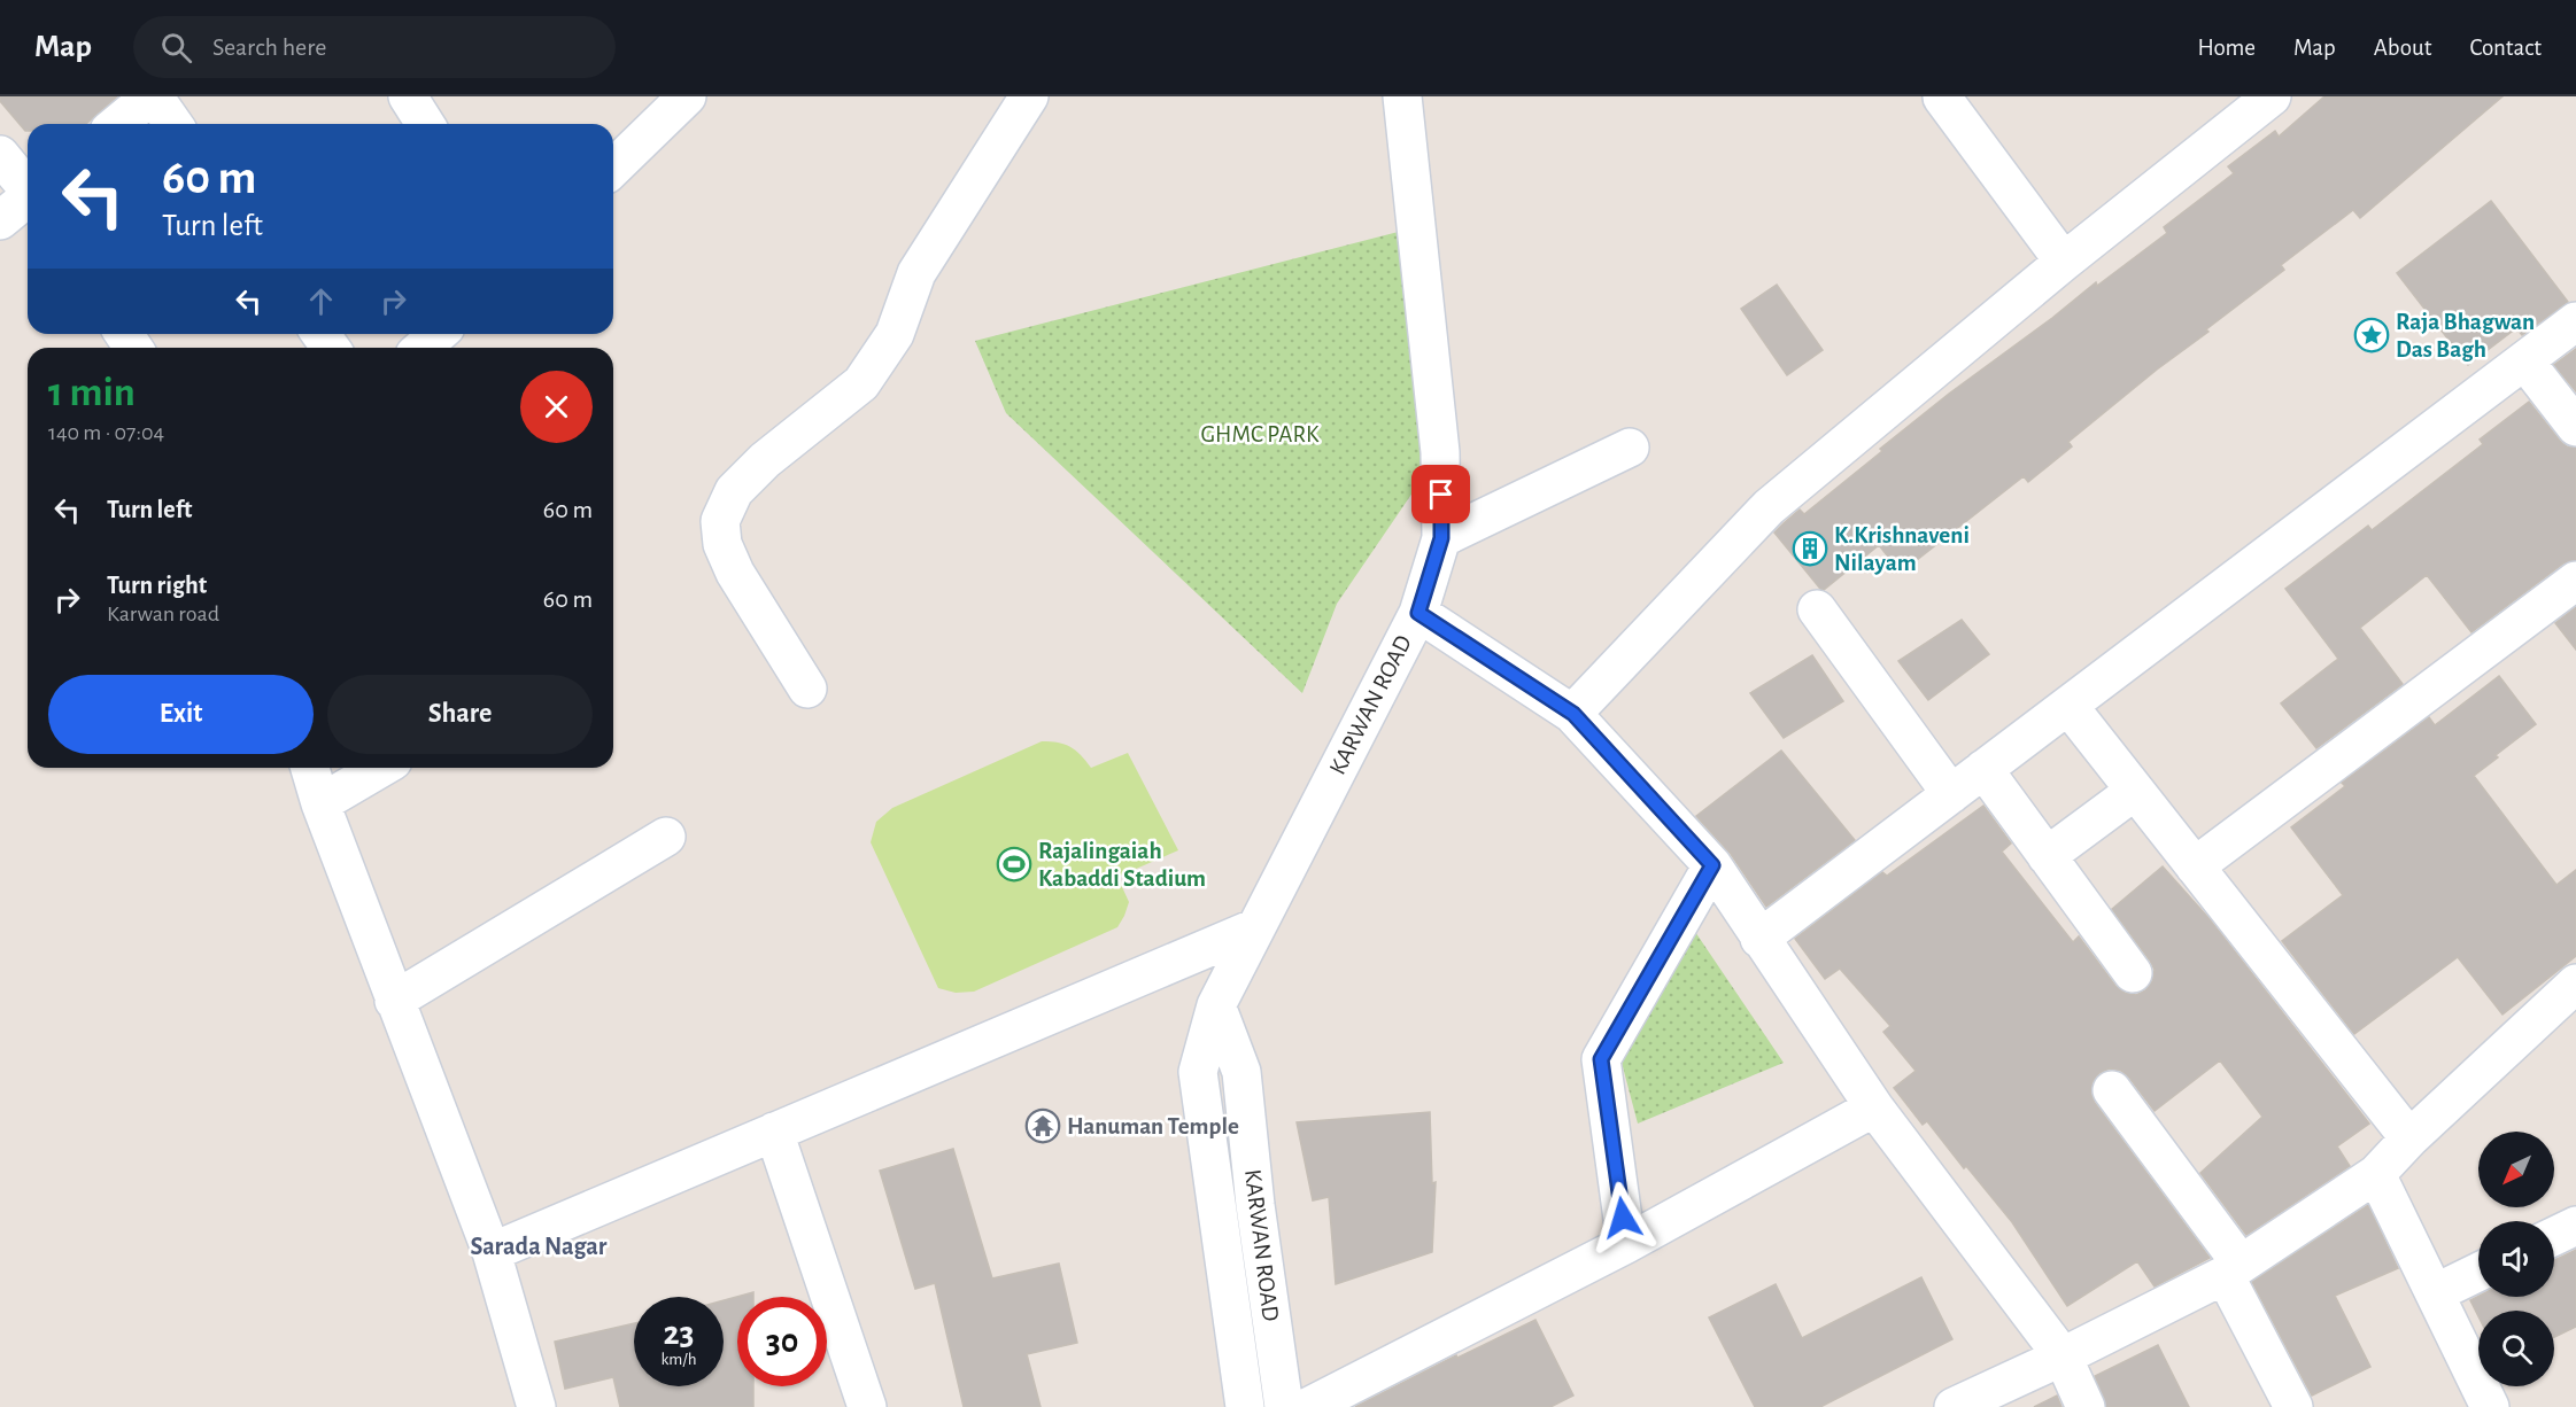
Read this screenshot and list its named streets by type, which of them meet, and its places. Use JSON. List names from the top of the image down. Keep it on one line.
{"streets":{"street":["KARWAN ROAD"]},"districts":["Sarada Nagar"],"parks":["GHMC PARK"],"places":{"place":["Raja Bhagwan Das Bagh"],"building":["K.Krishnaveni Nilayam"],"sports":["Rajalingaiah Kabaddi Stadium"],"temple":["Hanuman Temple"]},"north":"bottom left","page":{"header":"Map","search":"Search here","nav":["Home","Map","About","Contact"],"turn":["60 m","Turn left"],"heading":["1 min","140 m · 07:04"],"list":[{"name":"Turn left","value":"60 m"},{"name":"Turn right","note":"Karwan road","value":"60 m"}],"buttons":["Exit","Share"],"speed":"23 km/h","limit":"30"}}
